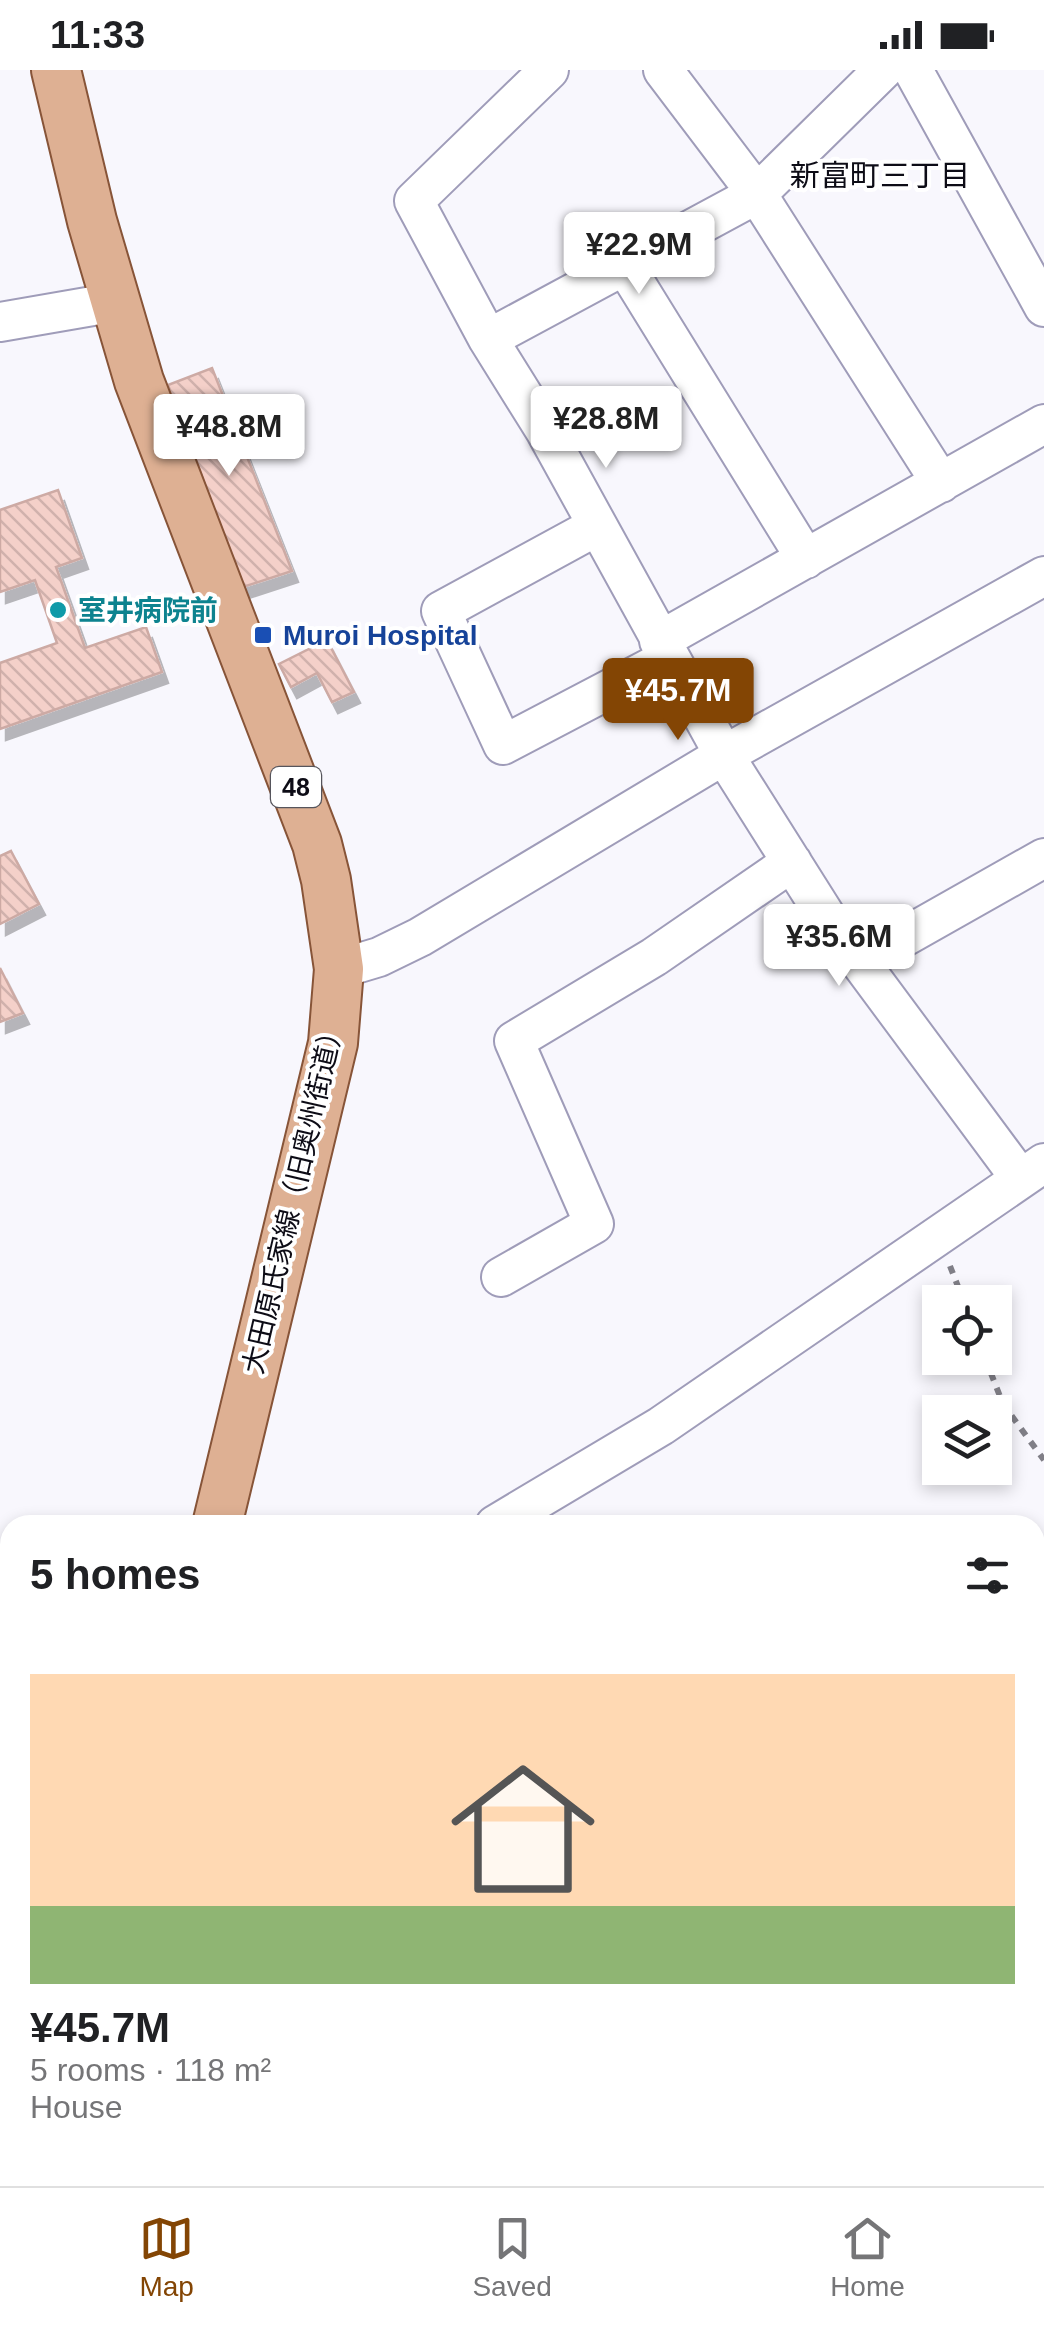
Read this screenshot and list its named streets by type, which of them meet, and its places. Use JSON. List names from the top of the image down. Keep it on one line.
{"streets":{"main road":["48","大田原氏家線（旧奥州街道）"]},"districts":["新富町三丁目"],"places":{"other":["室井病院前"],"transit":["Muroi Hospital"]},"page":{"status":"11:33","price":["¥22.9M","¥28.8M","¥48.8M","¥45.7M","¥35.6M"],"heading":"5 homes","list":[{"name":"¥45.7M","note":"5 rooms · 118 m² · House"}],"tabs":["Map","Saved","Home"]}}
